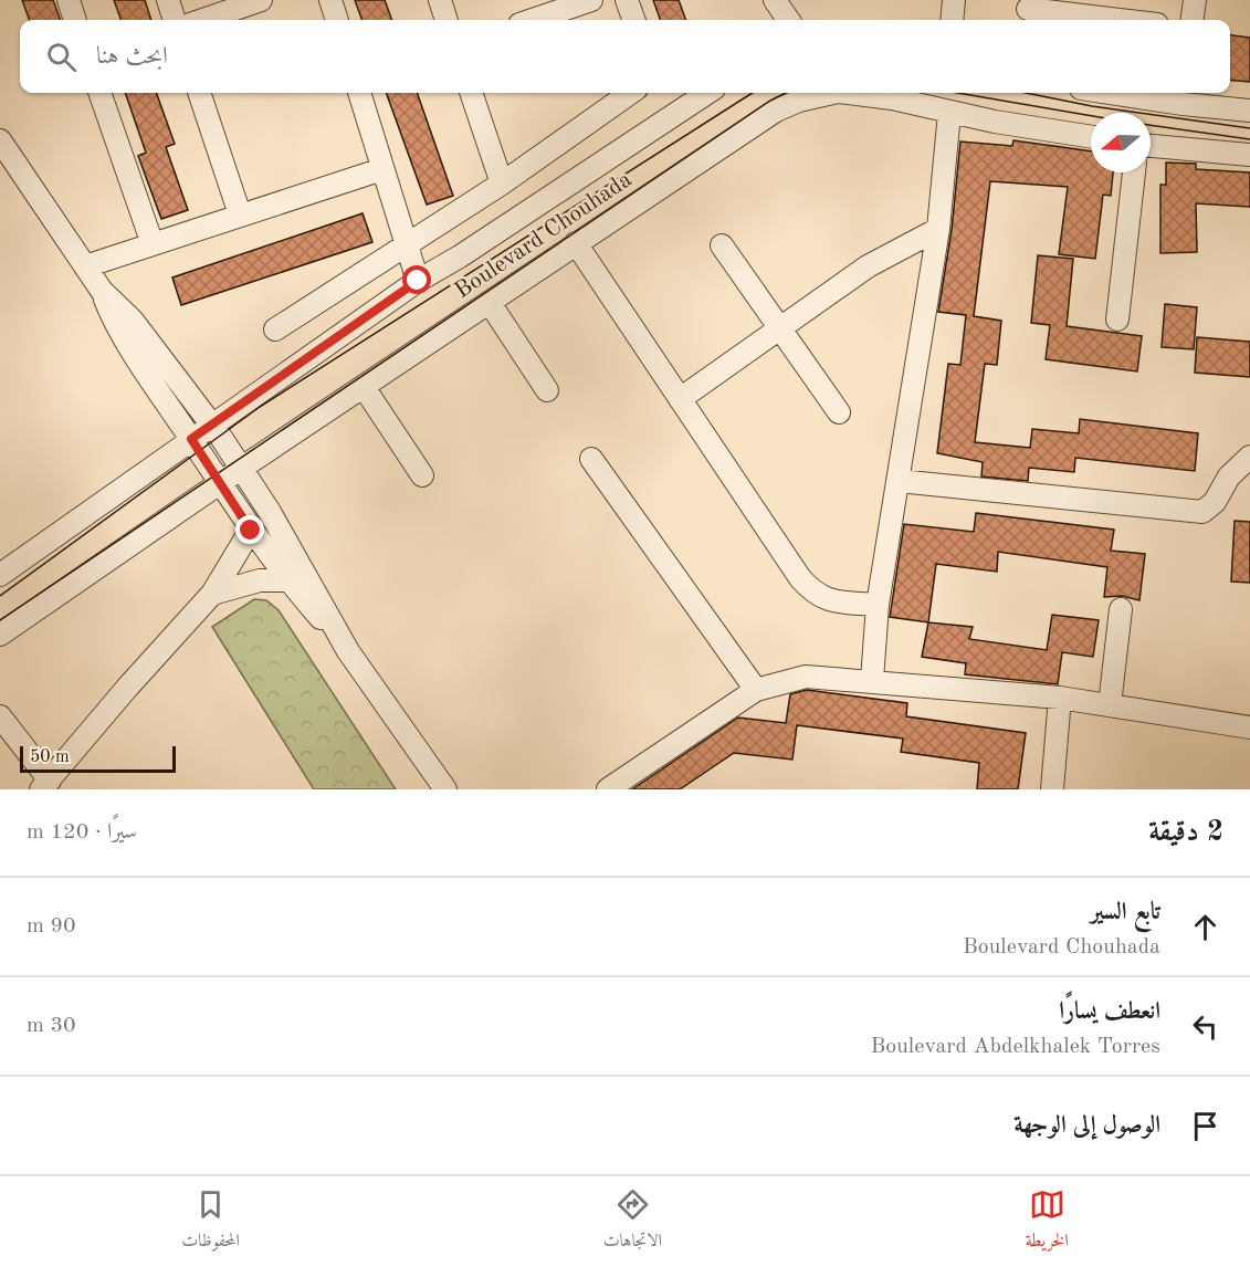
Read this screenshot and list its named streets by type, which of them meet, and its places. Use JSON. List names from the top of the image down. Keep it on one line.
{"streets":{"street":["Boulevard Chouhada"]},"scale_bar":"50 m","north":"left","page":{"search":"ابحث هنا","scale":"50 m","heading":["2 دقيقة","سيرًا · 120 m"],"list":[["تابع السير","Boulevard Chouhada","90 m"],["انعطف يسارًا","Boulevard Abdelkhalek Torres","30 m"],"الوصول إلى الوجهة"],"nav":["الخريطة","الاتجاهات","المحفوظات"]}}
